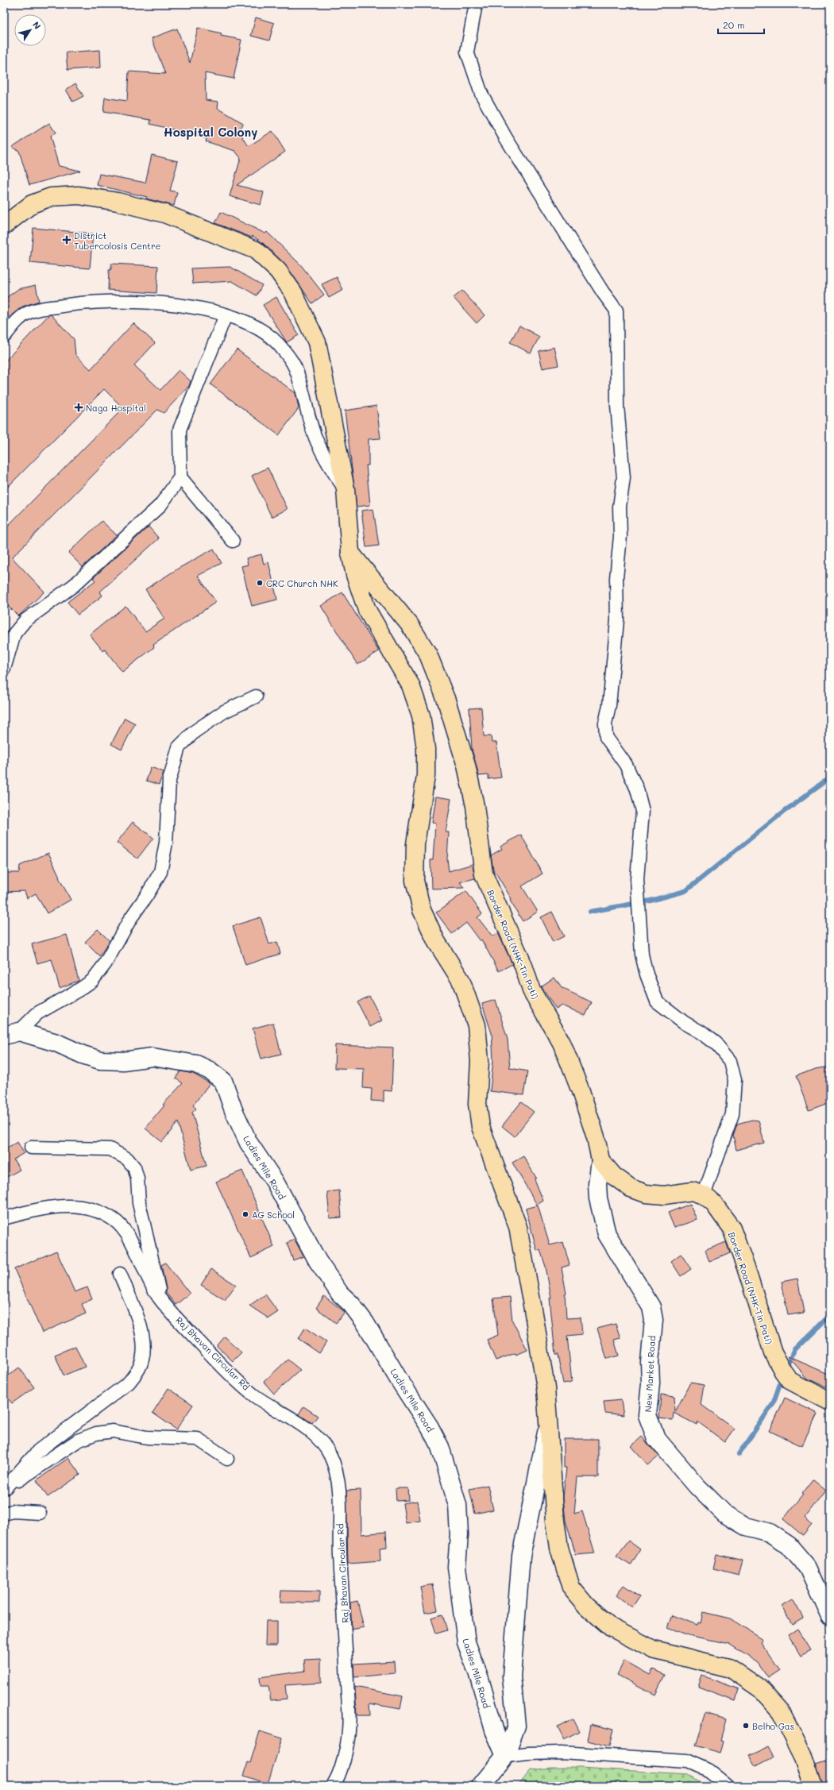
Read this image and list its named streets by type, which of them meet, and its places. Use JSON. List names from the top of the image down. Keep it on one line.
{"streets":{"main road":["Border Road (NHK-Tin Pati)"],"street":["Ladies Mile Road","Raj Bhavan Circular Rd","New Market Road"]},"crossings":[["Border Road (NHK-Tin Pati)","New Market Road"]],"districts":["Hospital Colony"],"places":{"health":["District Tubercolosis Centre","Naga Hospital"],"other":["CRC Church NHK","AG School","Belho Gas"]},"scale_bar":"20 m","north":"top right"}
